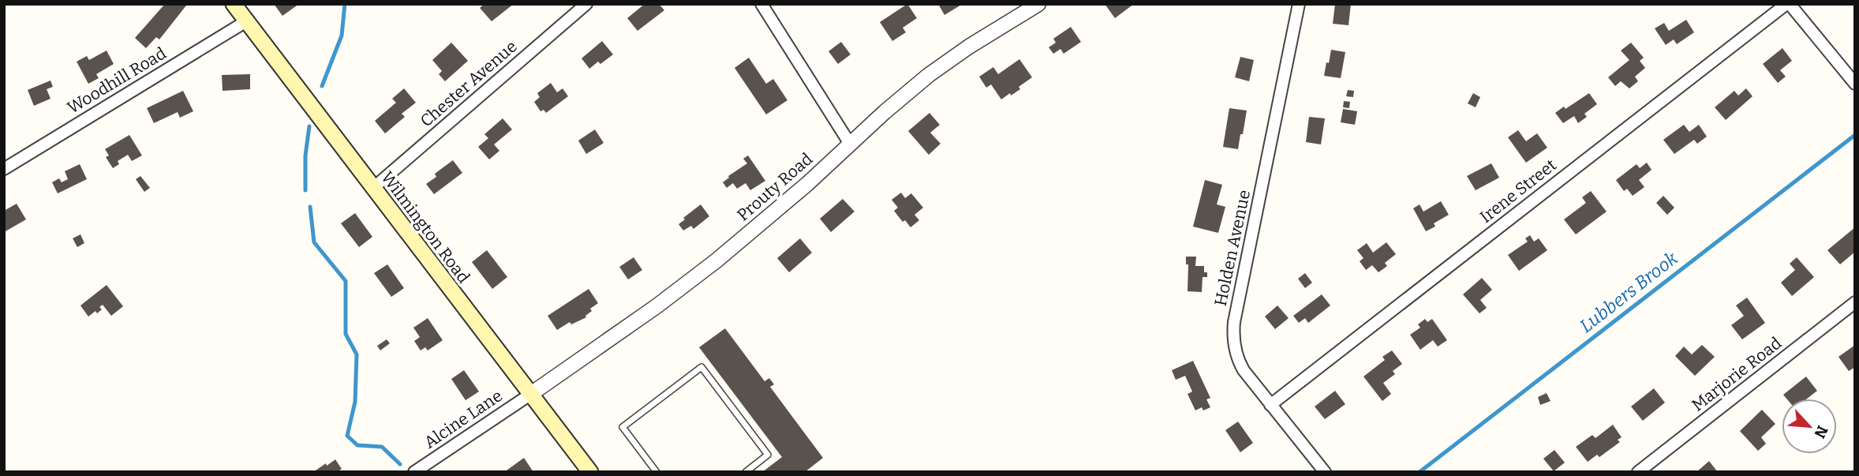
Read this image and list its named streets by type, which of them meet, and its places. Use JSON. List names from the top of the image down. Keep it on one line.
{"streets":{"main road":["Wilmington Road"],"street":["Woodhill Road","Chester Avenue","Prouty Road","Irene Street","Holden Avenue","Marjorie Road","Alcine Lane"]},"crossings":[["Woodhill Road","Wilmington Road"],["Chester Avenue","Wilmington Road"],["Prouty Road","Wilmington Road"],["Prouty Road","Alcine Lane"],["Irene Street","Holden Avenue"],["Wilmington Road","Alcine Lane"]],"water":["Lubbers Brook"],"north":"bottom right"}
